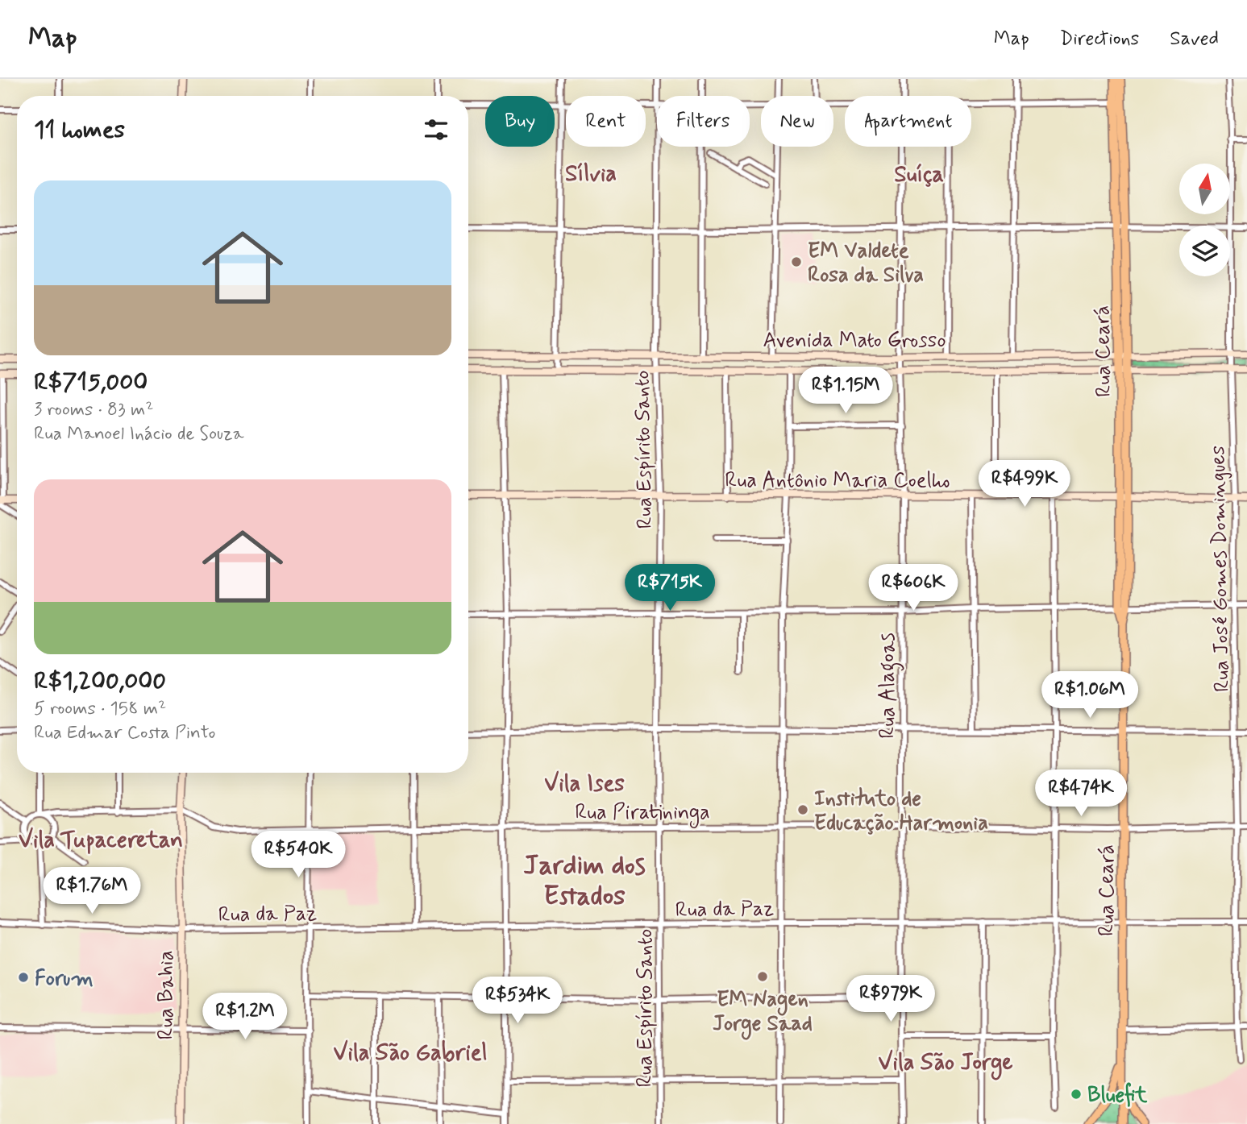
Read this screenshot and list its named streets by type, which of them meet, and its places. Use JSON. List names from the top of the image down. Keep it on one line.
{"streets":{"main road":["Avenida Mato Grosso","Rua Ceará","Rua Antônio Maria Coelho","Rua Bahia"],"street":["Rua Espírito Santo","Rua José Gomes Domingues","Rua Alagoas","Rua Piratininga","Rua da Paz"]},"crossings":[["Avenida Mato Grosso","Rua Ceará"],["Avenida Mato Grosso","Rua Espírito Santo"],["Avenida Mato Grosso","Rua José Gomes Domingues"],["Avenida Mato Grosso","Rua Alagoas"],["Rua Ceará","Rua Antônio Maria Coelho"],["Rua Ceará","Rua Piratininga"],["Rua Ceará","Rua da Paz"],["Rua Espírito Santo","Rua Antônio Maria Coelho"],["Rua Espírito Santo","Rua Piratininga"],["Rua Espírito Santo","Rua da Paz"],["Rua Antônio Maria Coelho","Rua José Gomes Domingues"],["Rua Antônio Maria Coelho","Rua Alagoas"],["Rua José Gomes Domingues","Rua Piratininga"],["Rua José Gomes Domingues","Rua da Paz"],["Rua Alagoas","Rua Piratininga"],["Rua Alagoas","Rua da Paz"],["Rua Piratininga","Rua Bahia"],["Rua da Paz","Rua Bahia"]],"districts":["Sílvia","Suíça","Vila Ises","Vila Tupaceretan","Jardim dos Estados","Vila São Gabriel","Vila São Jorge"],"places":["EM Valdete Rosa da Silva","Instituto de Educação Harmonia","EM Nagen Jorge Saad","Forum","Bluefit"],"north":"top","page":{"header":"Map","nav":["Map","Directions","Saved"],"chip":["Buy","Rent","Filters","New","Apartment"],"heading":"11 homes","list":[{"name":"R$715,000","note":"3 rooms · 83 m² · Rua Manoel Inácio de Souza"},{"name":"R$1,200,000","note":"5 rooms · 158 m² · Rua Edmar Costa Pinto"}],"price":["R$1.15M","R$499K","R$715K","R$606K","R$1.06M","R$474K","R$540K","R$1.76M","R$979K","R$534K","R$1.2M"]}}
